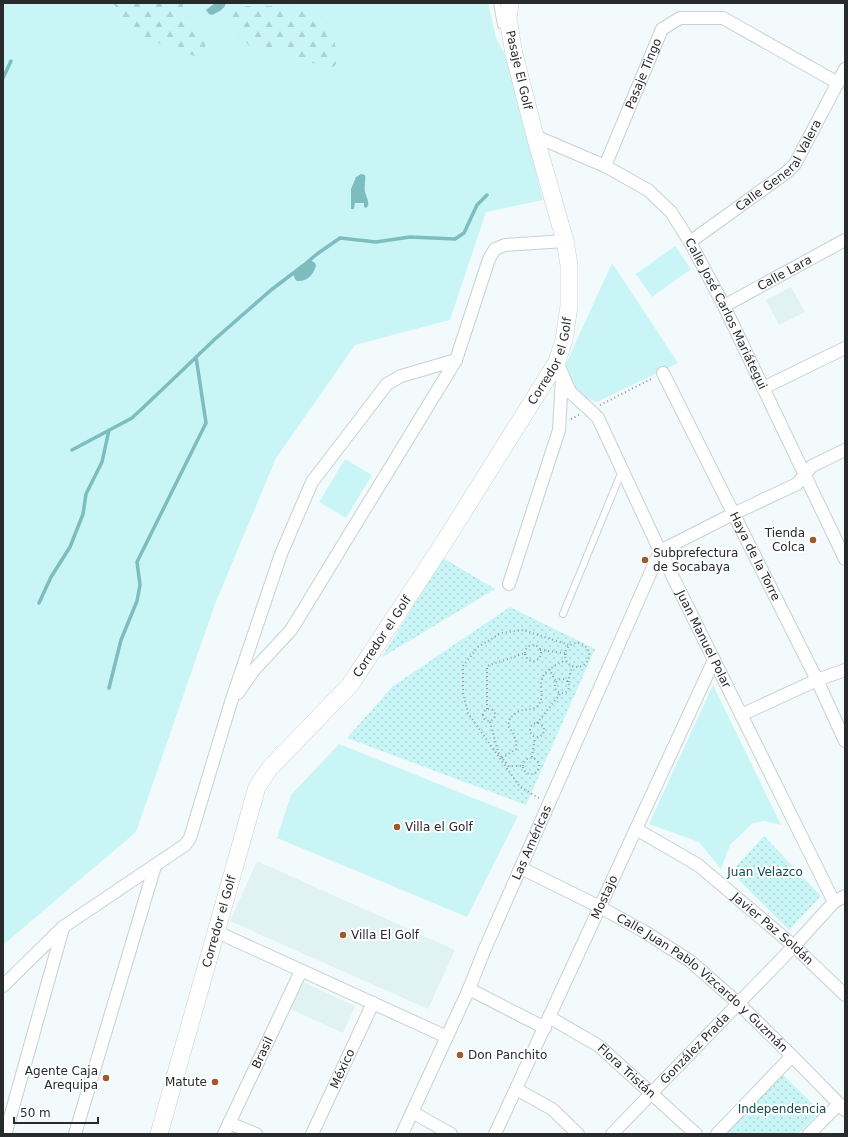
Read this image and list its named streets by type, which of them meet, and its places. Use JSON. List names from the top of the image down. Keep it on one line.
{"streets":{"street":["Pasaje El Golf","Pasaje Tingo","Calle General Valera","Calle Lara","Calle José Carlos Mariátegui","Corredor el Golf","Haya de la Torre","Juan Manuel Polar","Las Américas","Mostajo","Javier Paz Soldán","Calle Juan Pablo Vizcardo y Guzmán","González Prada","Brasil","México","Flora Tristán"]},"crossings":[["Pasaje El Golf","Calle José Carlos Mariátegui"],["Pasaje El Golf","Corredor el Golf"],["Pasaje Tingo","Calle General Valera"],["Pasaje Tingo","Calle José Carlos Mariátegui"],["Calle General Valera","Calle José Carlos Mariátegui"],["Calle Lara","Calle José Carlos Mariátegui"],["Calle José Carlos Mariátegui","Corredor el Golf"],["Corredor el Golf","Juan Manuel Polar"],["Juan Manuel Polar","Las Américas"],["Juan Manuel Polar","Mostajo"],["Juan Manuel Polar","González Prada"],["Las Américas","Calle Juan Pablo Vizcardo y Guzmán"],["Las Américas","Flora Tristán"],["Mostajo","Javier Paz Soldán"],["Mostajo","Calle Juan Pablo Vizcardo y Guzmán"],["Mostajo","Flora Tristán"],["Javier Paz Soldán","González Prada"],["Calle Juan Pablo Vizcardo y Guzmán","González Prada"],["González Prada","Flora Tristán"]],"parks":["Juan Velazco","Independencia"],"places":["Tienda Colca","Subprefectura de Socabaya","Villa el Golf","Villa El Golf","Don Panchito","Agente Caja Arequipa","Matute"],"scale_bar":"50 m"}
